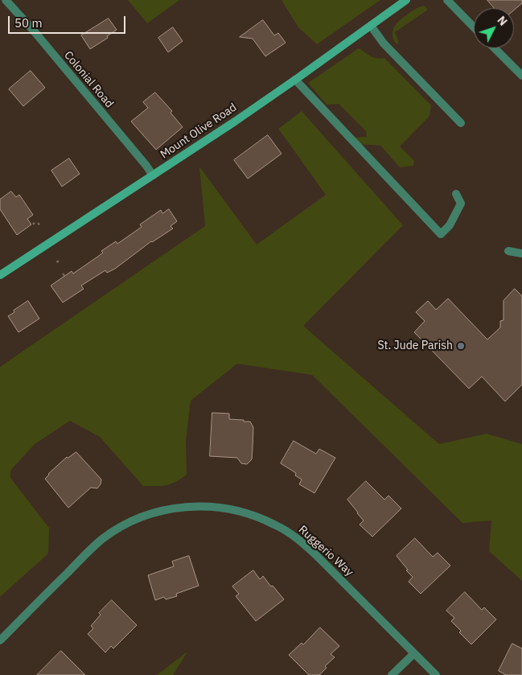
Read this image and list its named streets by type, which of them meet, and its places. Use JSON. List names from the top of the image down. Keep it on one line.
{"streets":{"main road":["Mount Olive Road"],"street":["Colonial Road","Ruggerio Way"]},"crossings":[["Colonial Road","Mount Olive Road"]],"places":["St. Jude Parish"],"scale_bar":"50 m","north":"top right"}
